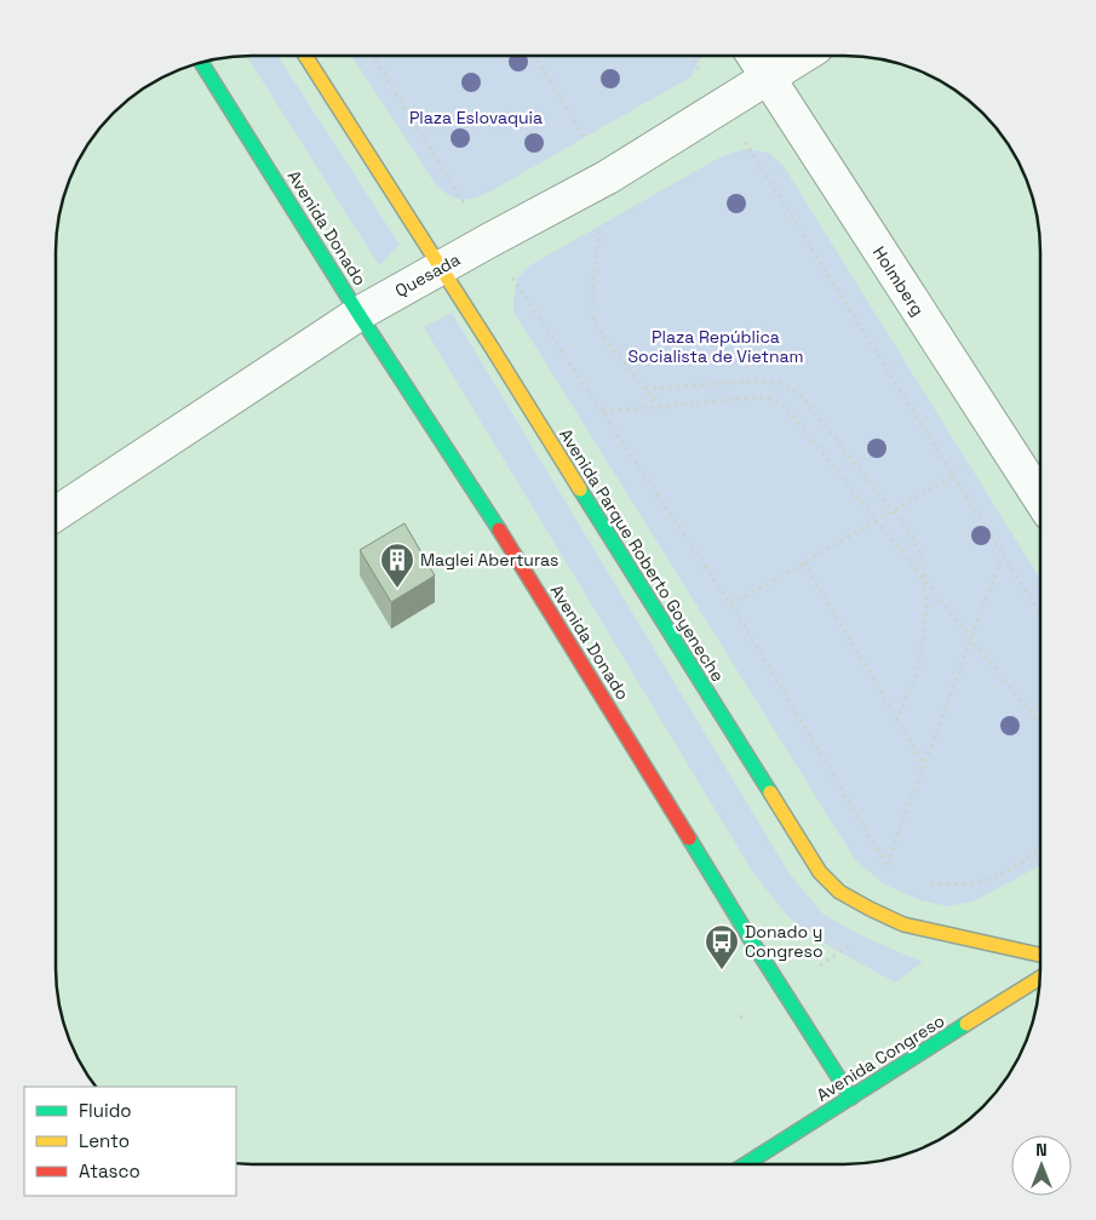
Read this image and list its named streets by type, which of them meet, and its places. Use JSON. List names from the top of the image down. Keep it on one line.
{"streets":{"main road":["Avenida Donado","Avenida Parque Roberto Goyeneche","Avenida Congreso"],"street":["Quesada","Holmberg"]},"crossings":[["Avenida Donado","Quesada"],["Avenida Donado","Avenida Congreso"],["Quesada","Holmberg"],["Quesada","Avenida Parque Roberto Goyeneche"]],"parks":["Plaza Eslovaquia","Plaza República Socialista de Vietnam"],"places":{"building":["Maglei Aberturas"],"bus stop":["Donado y Congreso"]},"legend":["Fluido","Lento","Atasco"],"north":"top"}
